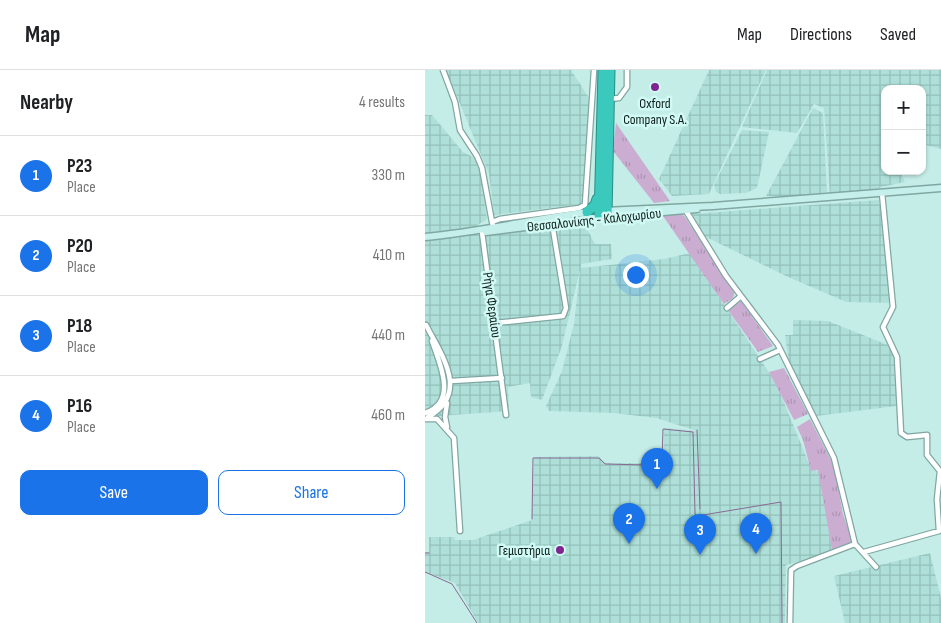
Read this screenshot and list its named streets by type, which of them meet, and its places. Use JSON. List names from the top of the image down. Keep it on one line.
{"streets":{"main road":["Θεσσαλονίκης - Καλοχωρίου"],"street":["Ρήγα Φεραίου"]},"places":["Oxford Company S.A.","Γεμιστήρια"],"page":{"header":"Map","nav":["Map","Directions","Saved"],"heading":["Nearby","4 results"],"map_buttons":["+","−"],"list":[{"mark":"1","name":"P23","note":"Place","value":"330 m"},{"mark":"2","name":"P20","note":"Place","value":"410 m"},{"mark":"3","name":"P18","note":"Place","value":"440 m"},{"mark":"4","name":"P16","note":"Place","value":"460 m"}],"pins":["1","2","4","3"],"buttons":["Save","Share"]}}
